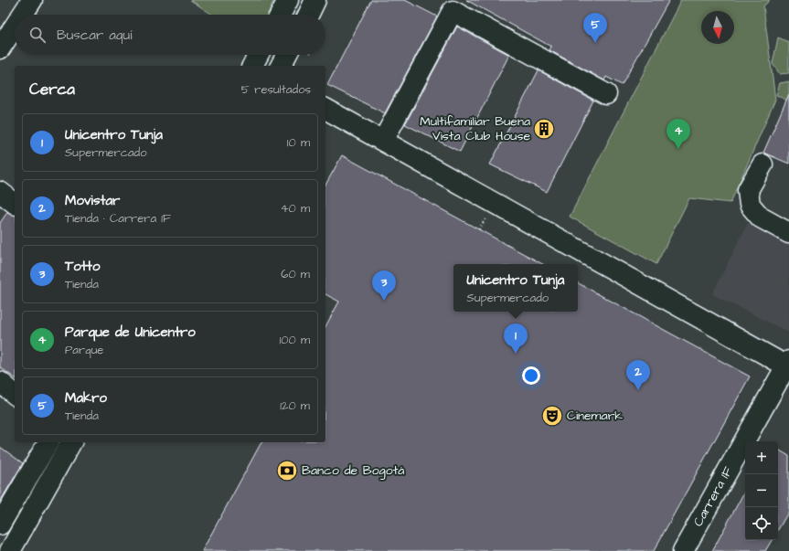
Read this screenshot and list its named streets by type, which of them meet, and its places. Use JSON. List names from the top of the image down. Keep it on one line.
{"streets":{"street":["Carrera 1F"]},"places":{"building":["Multifamiliar Buena Vista Club House"],"theatre":["Cinemark"],"bank":["Banco de Bogotá"]},"north":"bottom","page":{"pins":["5","4","3","1","2"],"search":"Buscar aquí","heading":["Cerca","5 resultados"],"list":[{"mark":"1","name":"Unicentro Tunja","note":"Supermercado","value":"10 m"},{"mark":"2","name":"Movistar","note":"Tienda · Carrera 1F","value":"40 m"},{"mark":"3","name":"Totto","note":"Tienda","value":"60 m"},{"mark":"4","name":"Parque de Unicentro","note":"Parque","value":"100 m"},{"mark":"5","name":"Makro","note":"Tienda","value":"120 m"}],"popup":["Unicentro Tunja","Supermercado"],"map_buttons":["+","−"]}}
